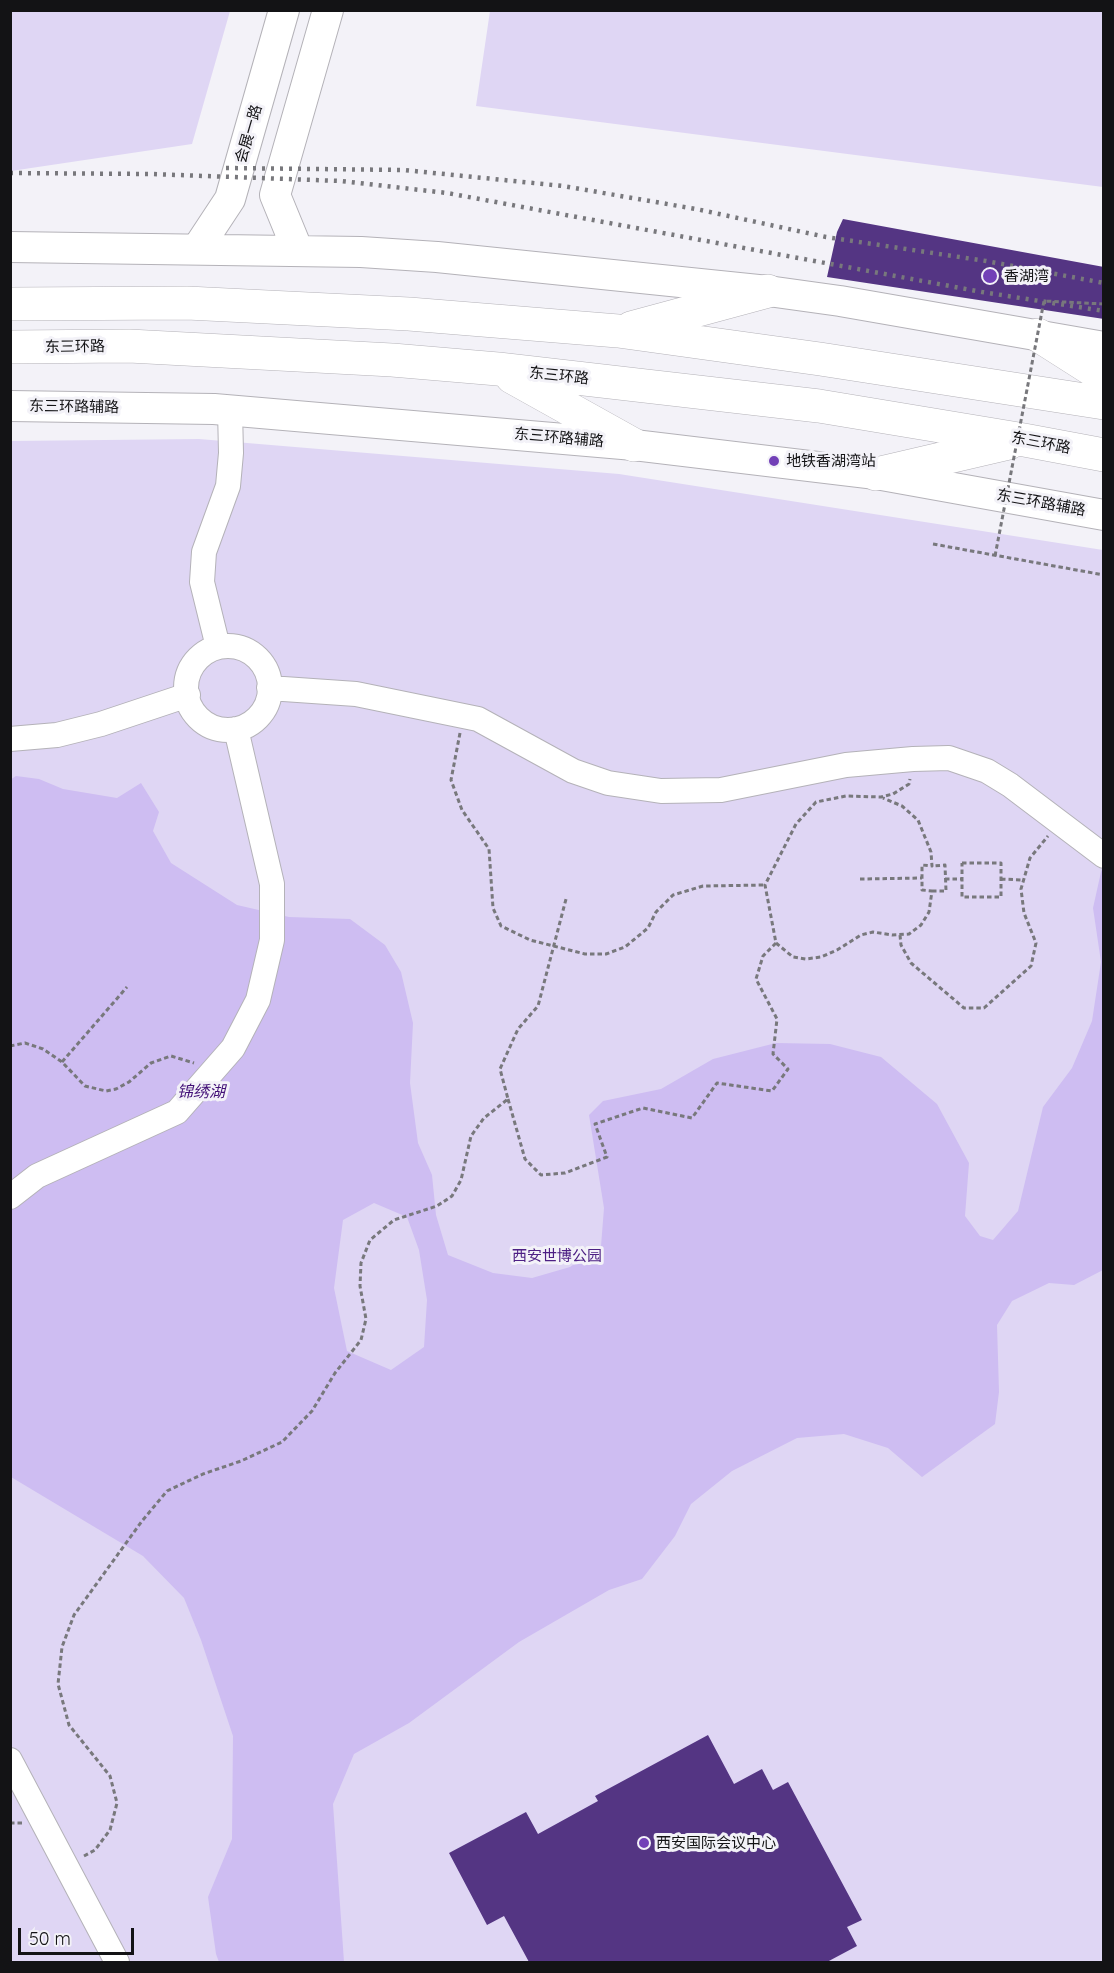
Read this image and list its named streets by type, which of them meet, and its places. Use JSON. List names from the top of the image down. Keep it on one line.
{"streets":{"highway":["东三环路"],"main road":["会展一路","东三环路辅路"]},"water":["锦绣湖"],"parks":["西安世博公园"],"places":["香湖湾","地铁香湖湾站","西安国际会议中心"],"scale_bar":"50 m"}
